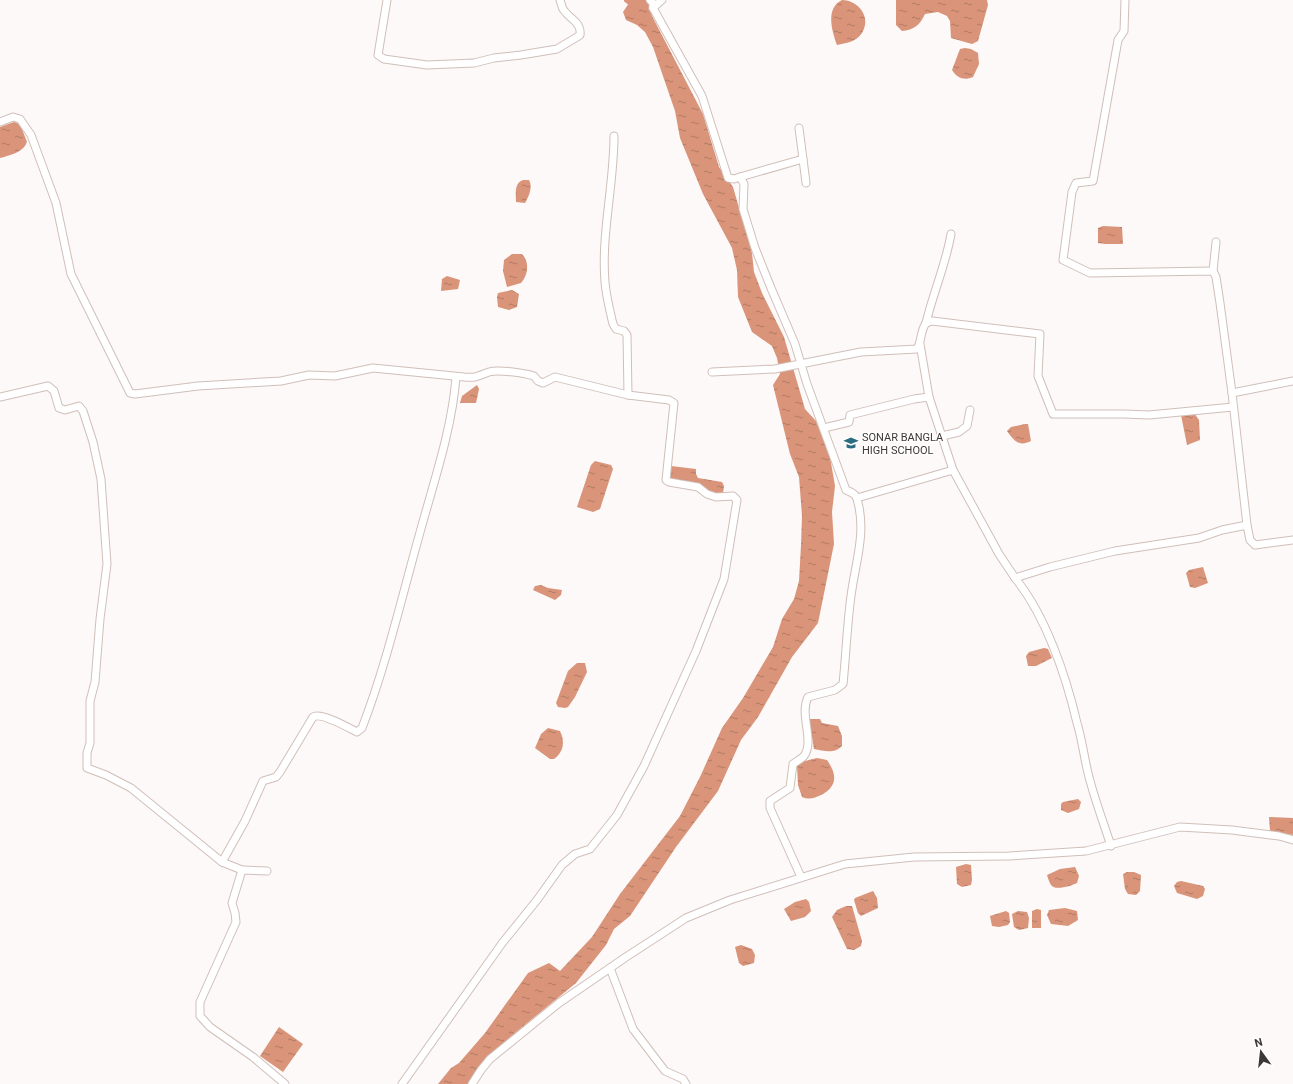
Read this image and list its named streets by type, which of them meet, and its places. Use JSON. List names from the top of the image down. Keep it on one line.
{"places":{"school or university":["SONAR BANGLA HIGH SCHOOL"]},"north":"top"}
